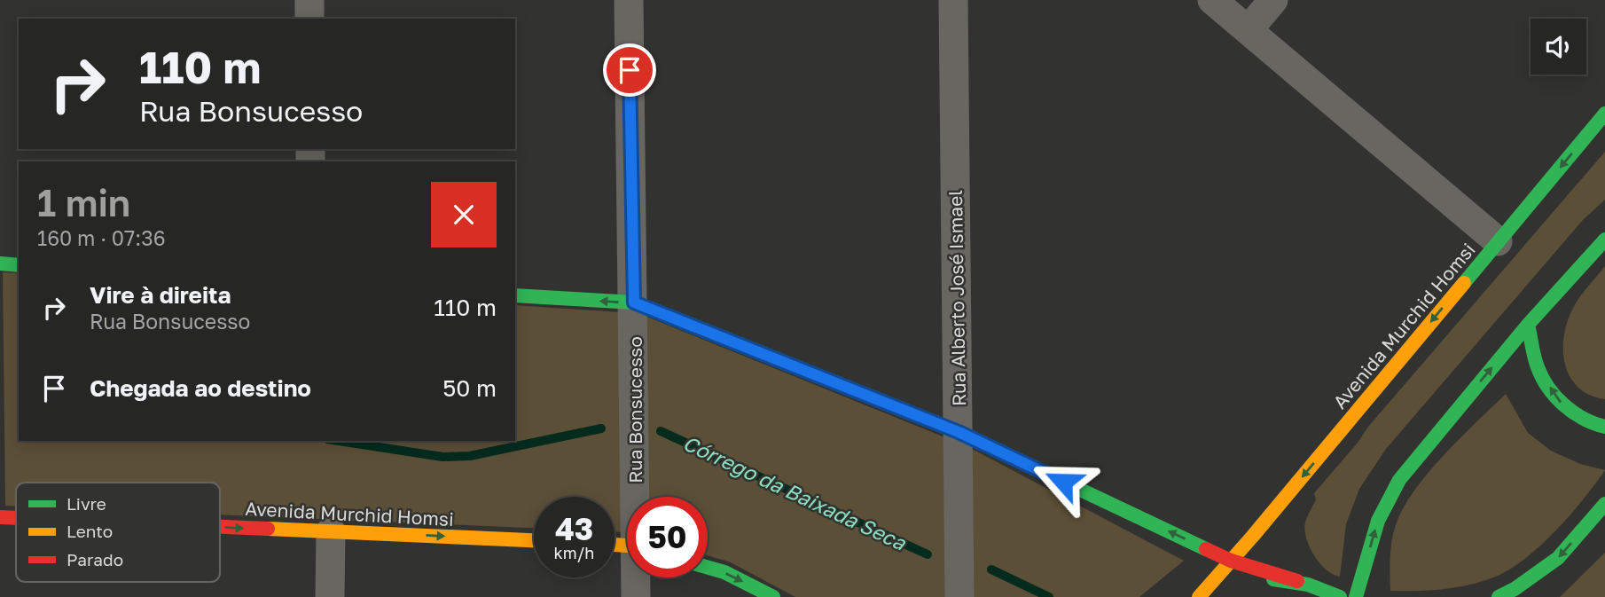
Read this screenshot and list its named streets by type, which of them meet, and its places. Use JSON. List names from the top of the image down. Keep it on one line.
{"streets":{"main road":["Avenida Murchid Homsi"],"street":["Rua Alberto José Ismael","Rua Bonsucesso"]},"water":["Córrego da Baixada Seca"],"legend":["Livre","Lento","Parado"],"page":{"turn":["110 m","Rua Bonsucesso"],"heading":["1 min","160 m · 07:36"],"list":[{"name":"Vire à direita","note":"Rua Bonsucesso","value":"110 m"},{"name":"Chegada ao destino","value":"50 m"}],"speed":"43 km/h","limit":"50"}}
